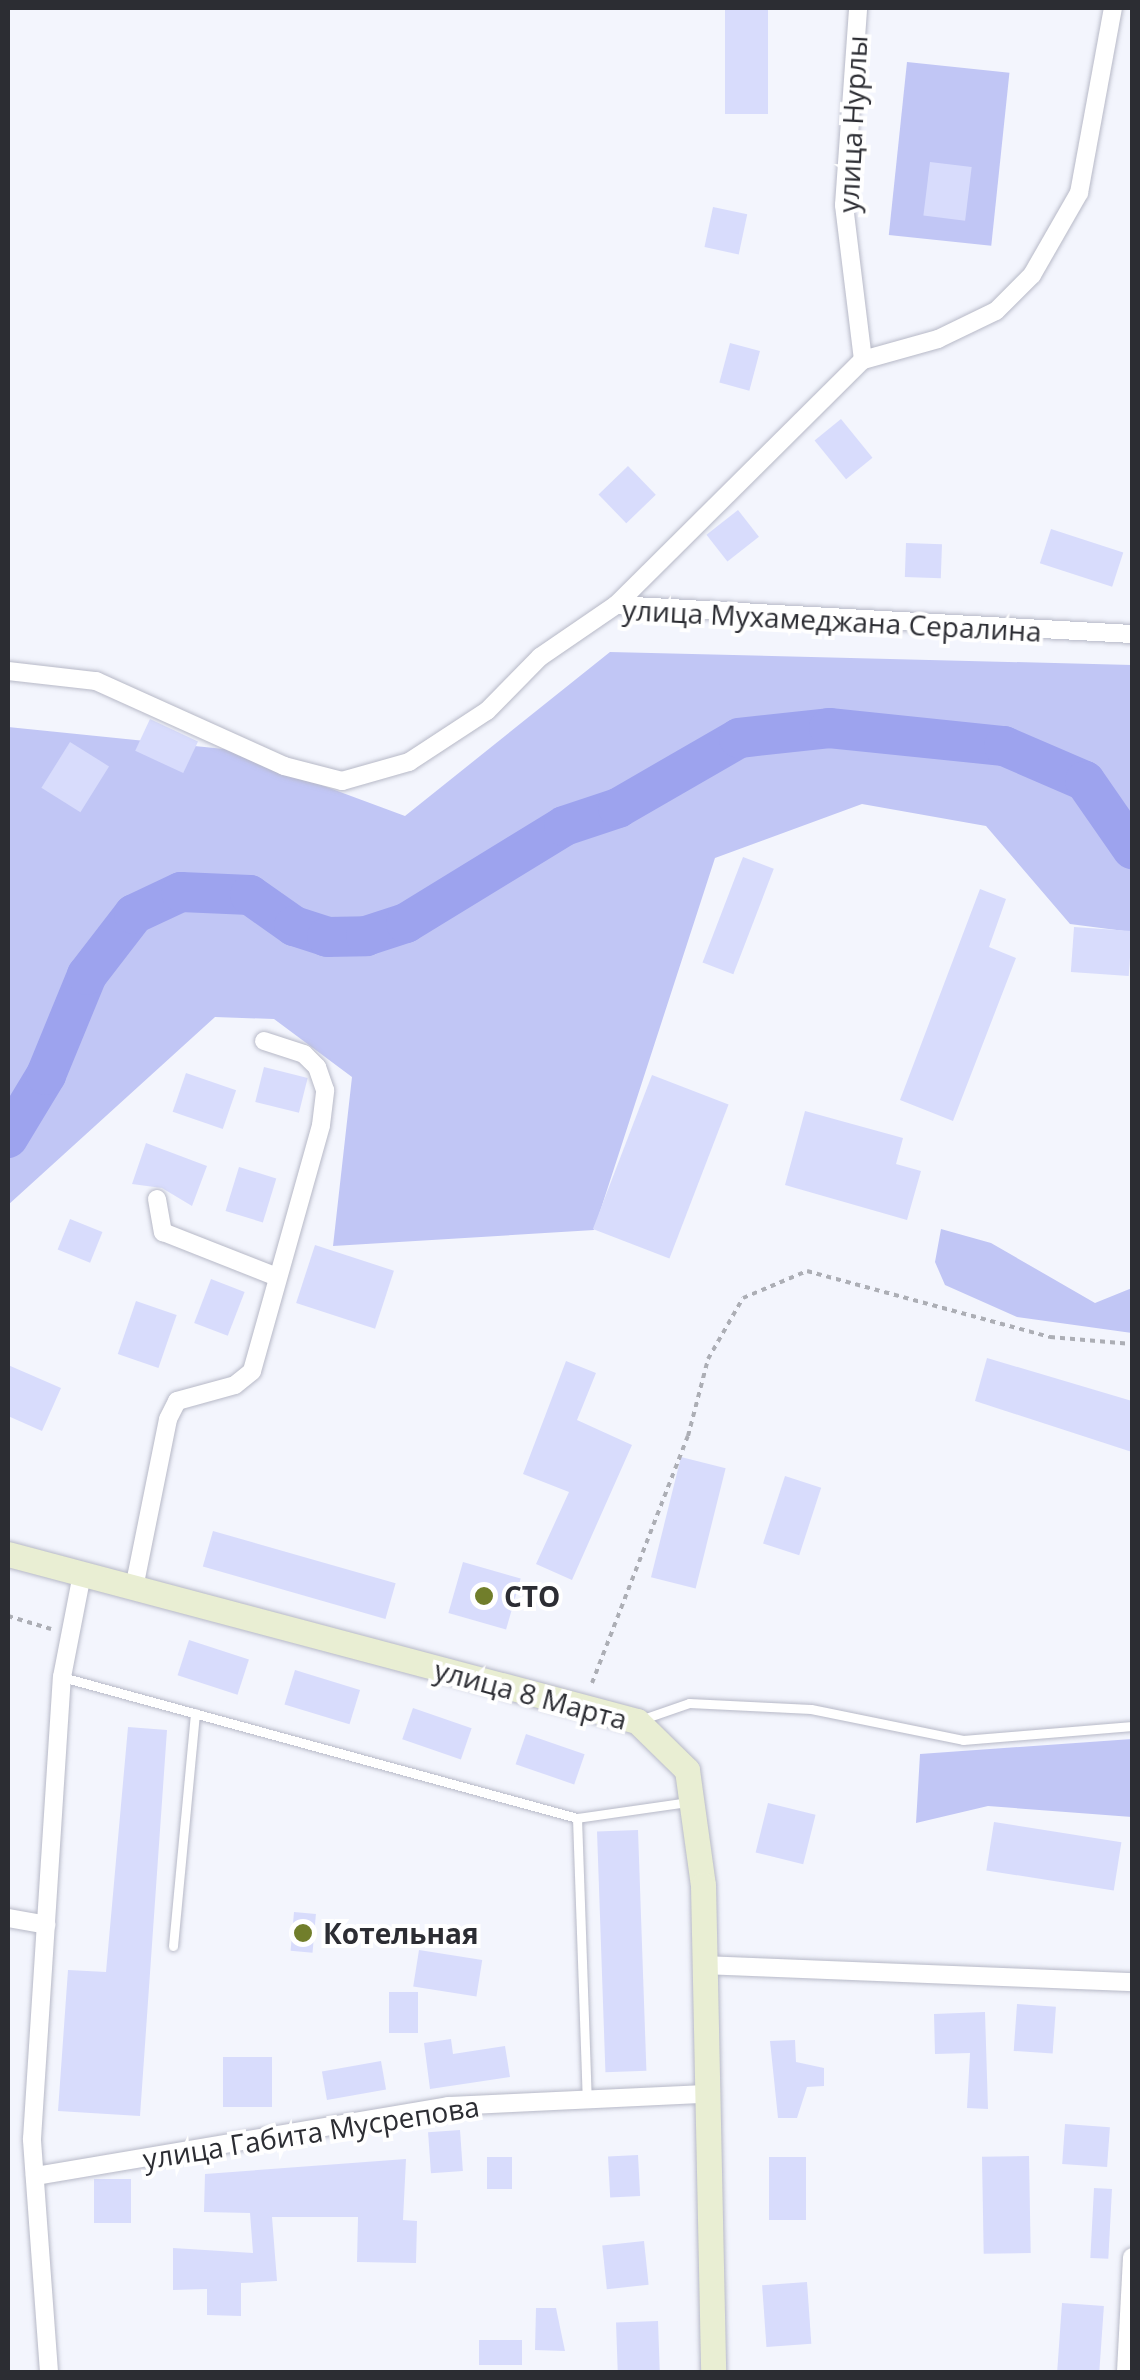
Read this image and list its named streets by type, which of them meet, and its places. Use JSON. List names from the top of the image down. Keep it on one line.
{"streets":{"street":["улица Нурлы","улица Мухамеджана Сералина","улица 8 Марта","улица Габита Мусрепова"]},"crossings":[["улица 8 Марта","улица Габита Мусрепова"]],"places":["СТО","Котельная"]}
